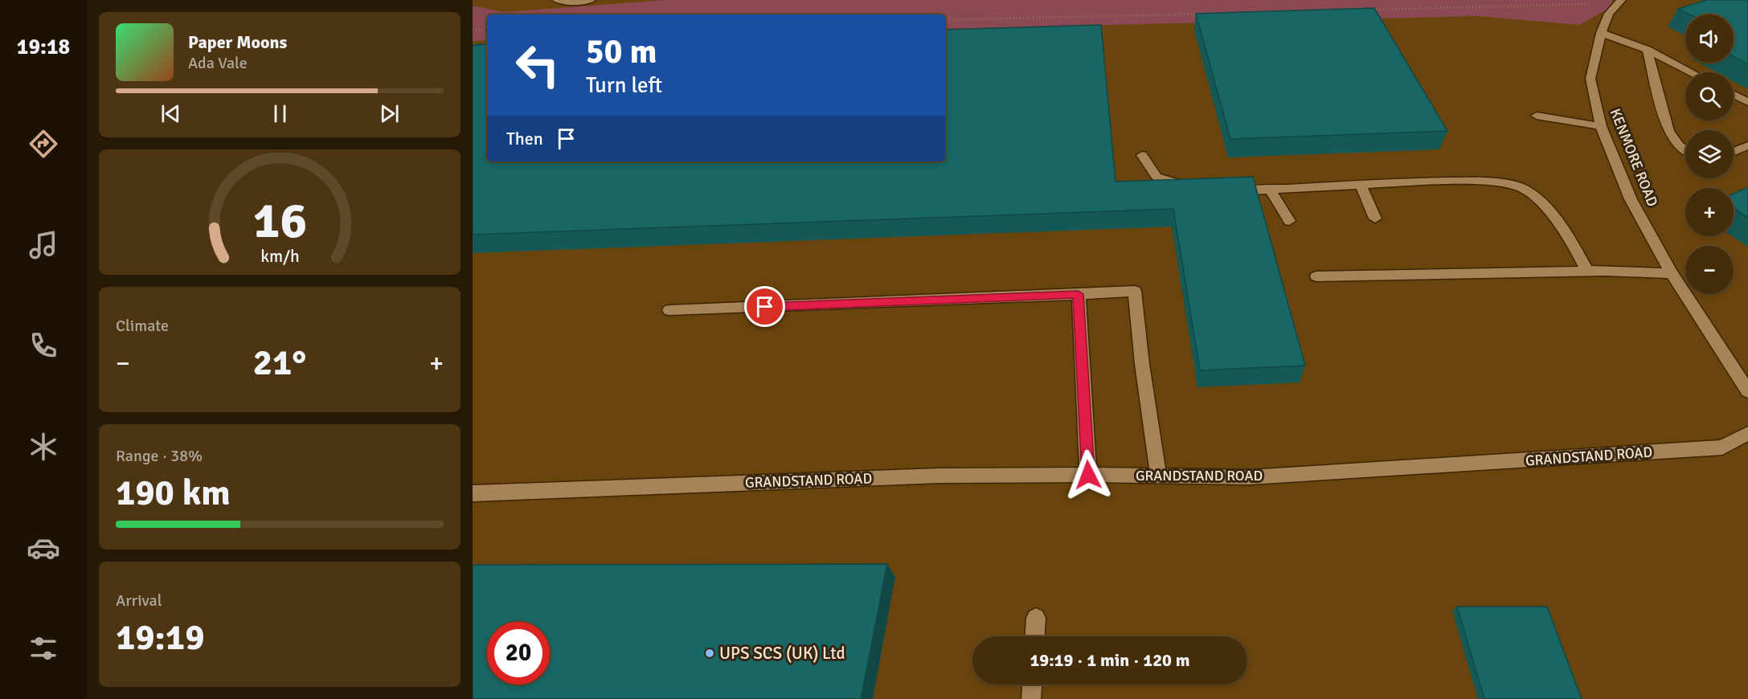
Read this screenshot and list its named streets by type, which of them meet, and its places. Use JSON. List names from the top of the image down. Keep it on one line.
{"streets":{"street":["KENMORE ROAD","GRANDSTAND ROAD"]},"places":["UPS SCS (UK) Ltd"],"page":{"tabs":"19:18","map_buttons":["+","−"],"turn":["50 m","Turn left"],"song":["Paper Moons","Ada Vale"],"then":"Then","tile":["Climate",["Range · 38%","190 km"],["Arrival","19:19"]],"heat":["−","21°","+"],"limit":"20","trip":"19:19 · 1 min · 120 m","gauge":["16","km/h"]}}
